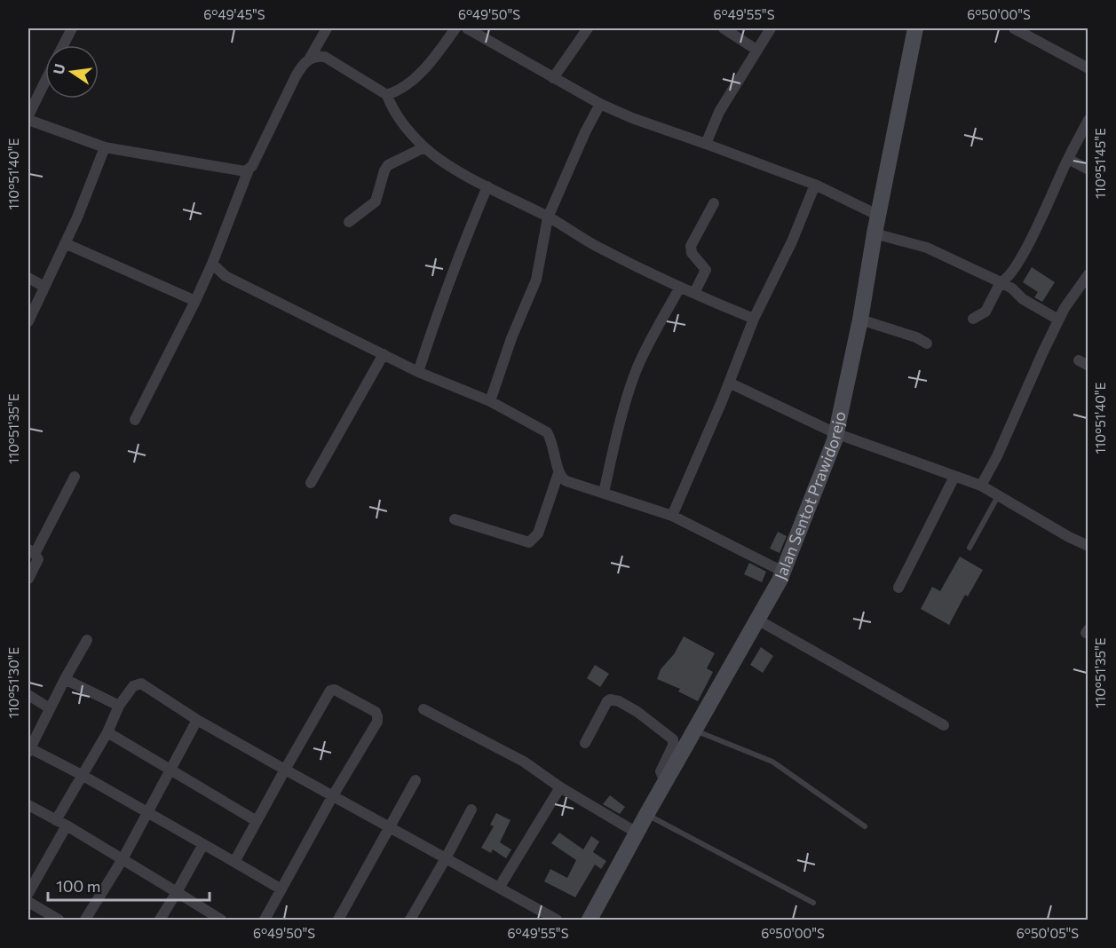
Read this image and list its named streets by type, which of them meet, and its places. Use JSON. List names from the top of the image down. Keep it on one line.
{"streets":{"main road":["Jalan Sentot Prawidorejo"]},"scale_bar":"100 m","north":"left","coordinates":["6°49'45\"S","6°49'50\"S","6°49'55\"S","6°50'00\"S","110°51'45\"E","110°51'40\"E","110°51'35\"E","110°51'30\"E","6°50'05\"S"]}
